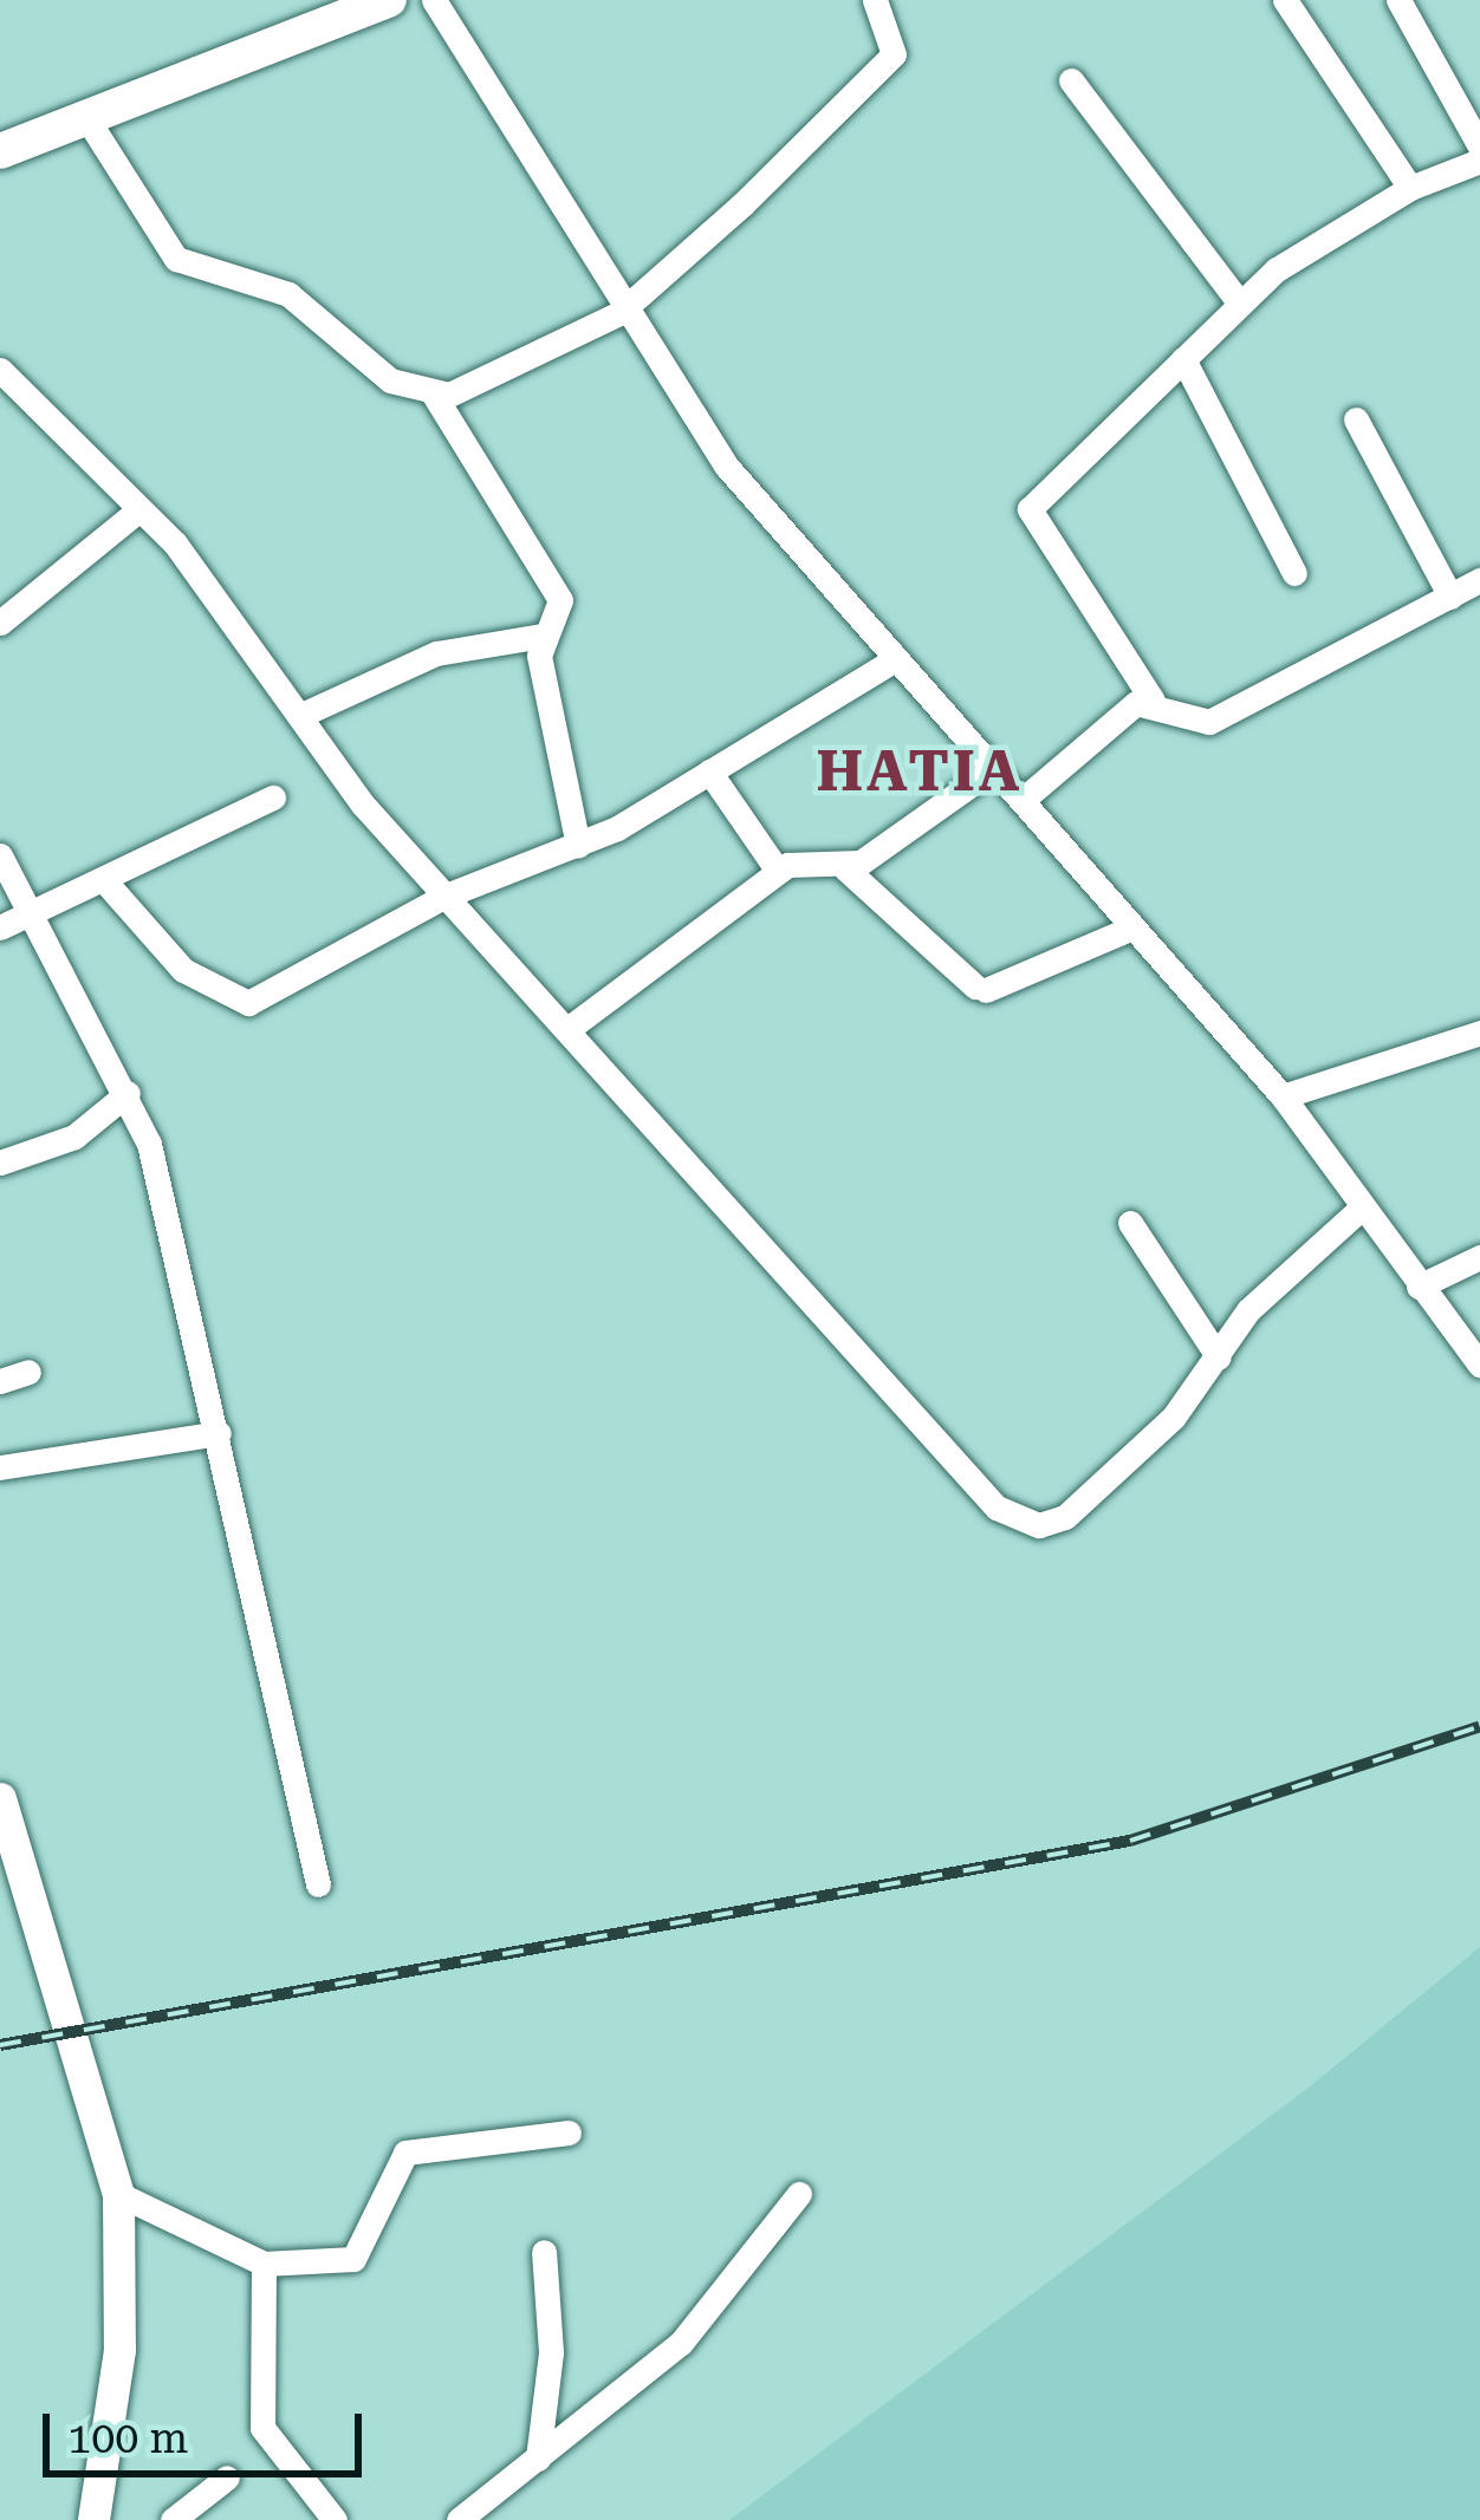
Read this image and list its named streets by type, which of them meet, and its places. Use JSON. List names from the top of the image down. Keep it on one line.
{"districts":["HATIA"],"scale_bar":"100 m"}
